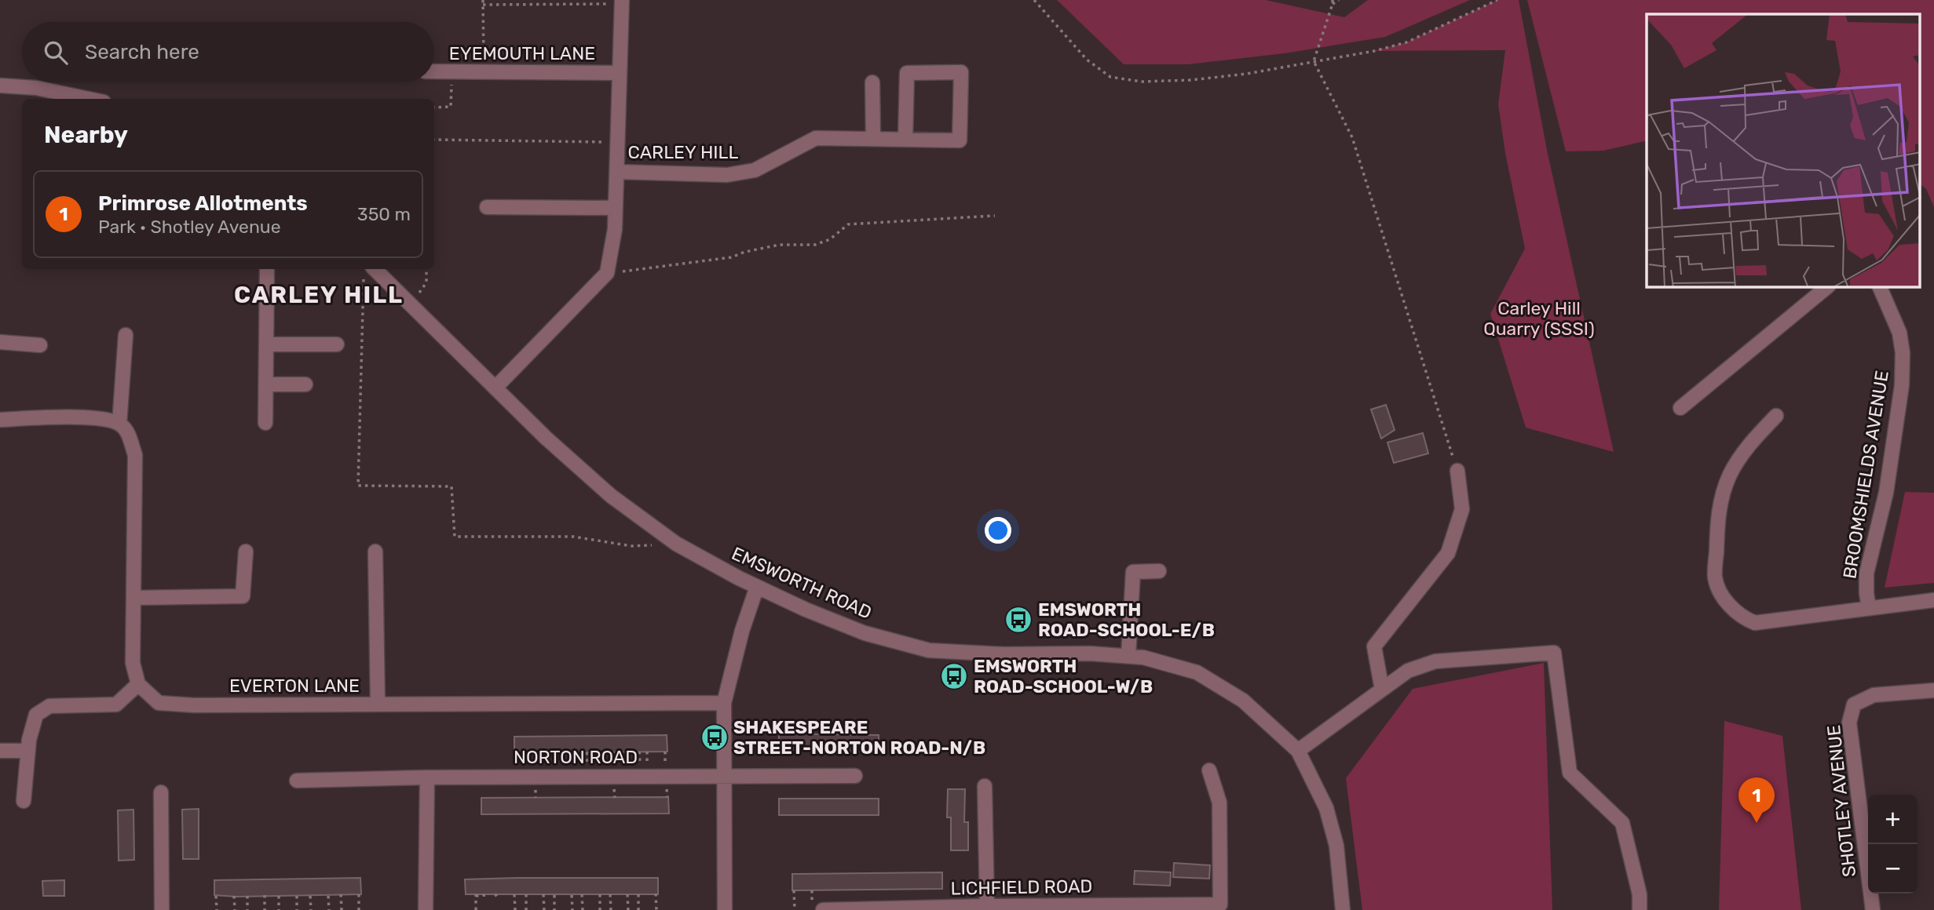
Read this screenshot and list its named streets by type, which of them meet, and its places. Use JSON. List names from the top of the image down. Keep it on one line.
{"streets":{"street":["EYEMOUTH LANE","CARLEY HILL","BROOMSHIELDS AVENUE","EMSWORTH ROAD","EVERTON LANE","NORTON ROAD","SHOTLEY AVENUE","LICHFIELD ROAD"]},"crossings":[["EYEMOUTH LANE","CARLEY HILL"]],"districts":["CARLEY HILL"],"parks":["Carley Hill Quarry (SSSI)"],"places":{"bus stop":["EMSWORTH ROAD-SCHOOL-E/B","EMSWORTH ROAD-SCHOOL-W/B","SHAKESPEARE STREET-NORTON ROAD-N/B"]},"page":{"search":"Search here","heading":"Nearby","list":[{"mark":"1","name":"Primrose Allotments","note":"Park · Shotley Avenue","value":"350 m"}],"pins":"1","map_buttons":["+","−"]}}
